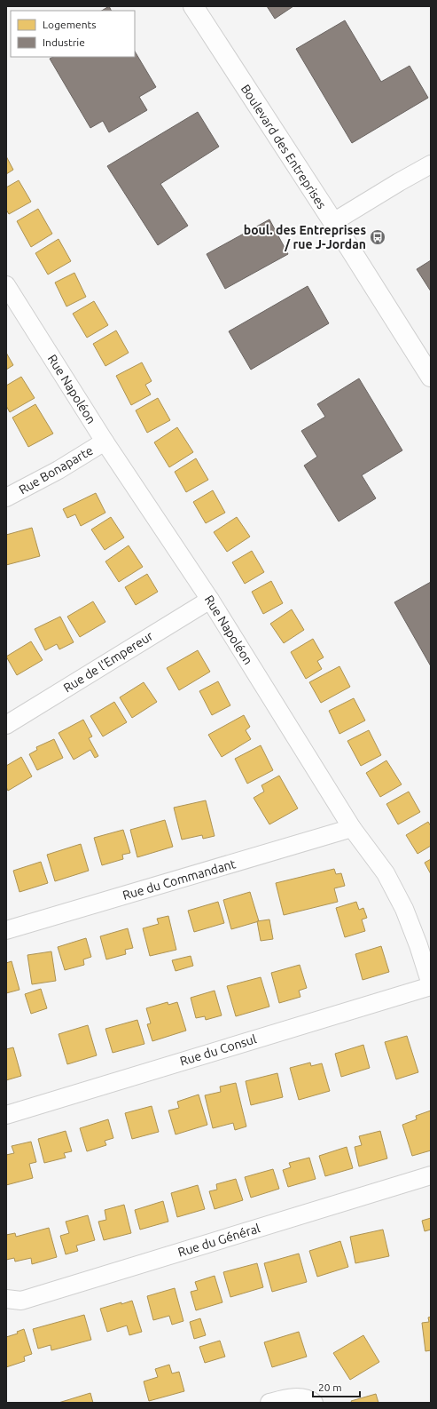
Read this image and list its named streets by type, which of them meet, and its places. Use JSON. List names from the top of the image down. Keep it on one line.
{"streets":{"street":["Boulevard des Entreprises","Rue Napoléon","Rue Bonaparte","Rue de l'Empereur","Rue du Commandant","Rue du Consul","Rue du Général"]},"crossings":[["Rue Napoléon","Rue Bonaparte"],["Rue Napoléon","Rue de l'Empereur"],["Rue Napoléon","Rue du Commandant"],["Rue Napoléon","Rue du Consul"]],"places":{"bus stop":["boul. des Entreprises / rue J-Jordan"]},"legend":["Logements","Industrie"],"scale_bar":"20 m"}
